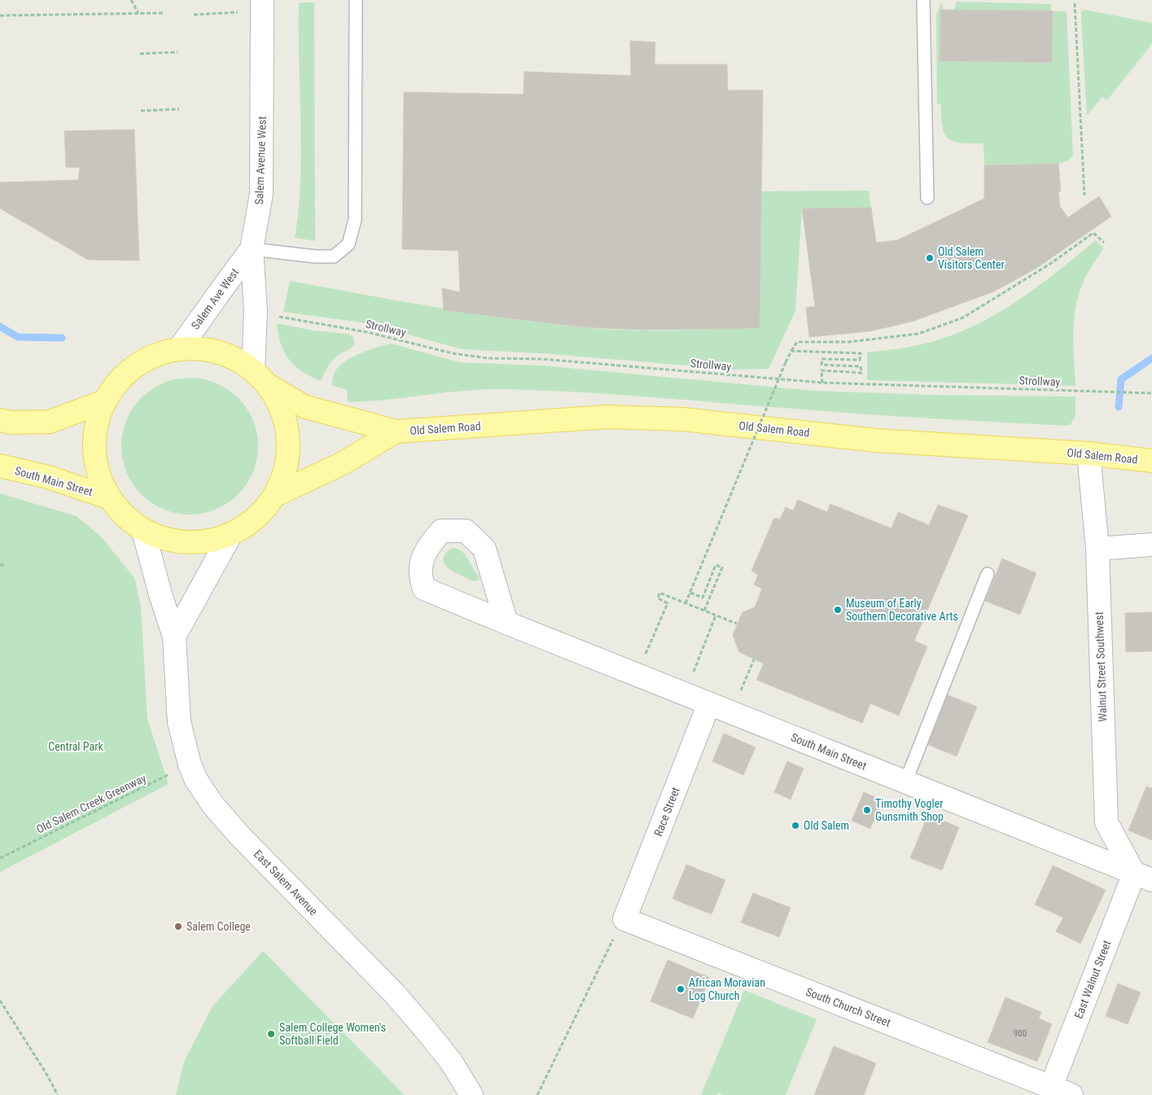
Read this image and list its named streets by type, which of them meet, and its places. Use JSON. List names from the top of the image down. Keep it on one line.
{"streets":{"main road":["Old Salem Road","South Main Street"],"street":["Salem Avenue West","Salem Ave West","Walnut Street Southwest","Race Street","East Salem Avenue","East Walnut Street","South Church Street"],"path":["Strollway","Old Salem Creek Greenway"]},"crossings":[["Salem Avenue West","Salem Ave West"],["Salem Avenue West","Old Salem Road"],["Salem Ave West","Old Salem Road"],["Old Salem Road","South Main Street"],["Old Salem Road","Walnut Street Southwest"],["Old Salem Road","East Salem Avenue"],["South Main Street","Walnut Street Southwest"],["South Main Street","Race Street"],["South Main Street","East Walnut Street"],["Walnut Street Southwest","East Walnut Street"],["Old Salem Creek Greenway","East Salem Avenue"],["Race Street","South Church Street"],["East Walnut Street","South Church Street"]],"parks":["Central Park"],"places":["Old Salem Visitors Center","Museum of Early Southern Decorative Arts","Timothy Vogler Gunsmith Shop","Old Salem","Salem College","African Moravian Log Church","Salem College Women's Softball Field"],"house_numbers":["900"]}
